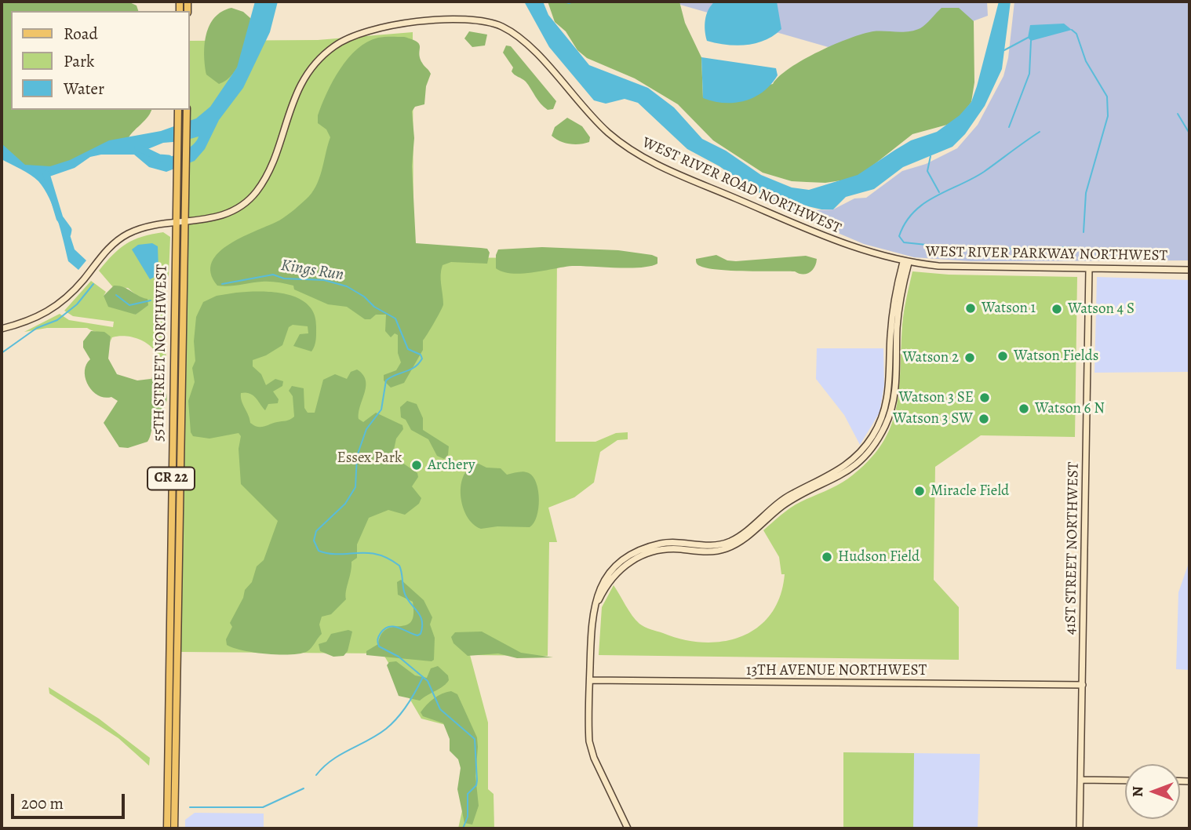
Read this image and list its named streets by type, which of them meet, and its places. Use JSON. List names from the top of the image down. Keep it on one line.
{"streets":{"main road":["WEST RIVER ROAD NORTHWEST","WEST RIVER PARKWAY NORTHWEST","55TH STREET NORTHWEST","CR 22","41ST STREET NORTHWEST","13TH AVENUE NORTHWEST"]},"crossings":[["WEST RIVER ROAD NORTHWEST","WEST RIVER PARKWAY NORTHWEST"],["WEST RIVER ROAD NORTHWEST","55TH STREET NORTHWEST"],["WEST RIVER PARKWAY NORTHWEST","41ST STREET NORTHWEST"],["41ST STREET NORTHWEST","13TH AVENUE NORTHWEST"]],"water":["Kings Run"],"parks":["Essex Park"],"places":["Watson 1","Watson 4 S","Watson Fields","Watson 2","Watson 3 SE","Watson 6 N","Watson 3 SW","Archery","Miracle Field","Hudson Field"],"legend":["Road","Park","Water"],"scale_bar":"200 m","north":"left"}
